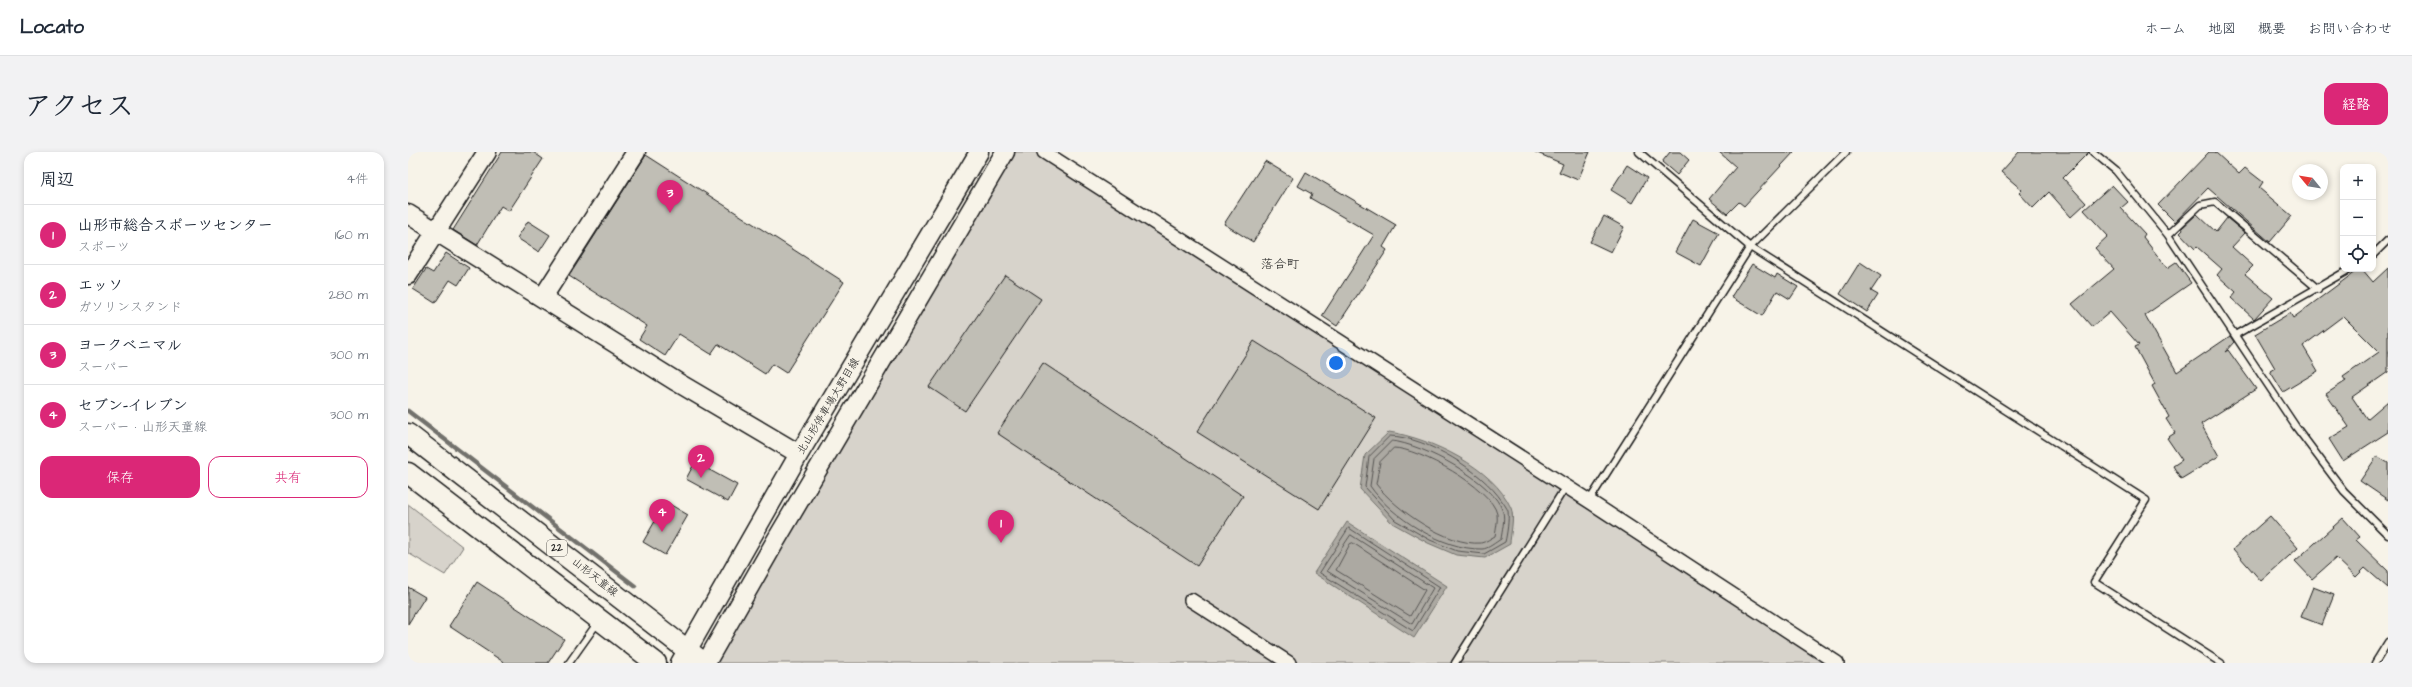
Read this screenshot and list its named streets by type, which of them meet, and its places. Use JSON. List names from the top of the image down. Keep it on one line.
{"streets":{"main road":["北山形停車場大野目線","22","山形天童線"]},"crossings":[["北山形停車場大野目線","山形天童線"]],"districts":["落合町"],"north":"top left","page":{"header":"Locato","nav":["ホーム","地図","概要","お問い合わせ"],"title":"アクセス","buttons":["経路",["保存","共有"]],"heading":["周辺","4件"],"map_buttons":["+","−"],"pins":["3","2","4","1"],"list":[{"mark":"1","name":"山形市総合スポーツセンター","note":"スポーツ","value":"160 m"},{"mark":"2","name":"エッソ","note":"ガソリンスタンド","value":"280 m"},{"mark":"3","name":"ヨークベニマル","note":"スーパー","value":"300 m"},{"mark":"4","name":"セブン-イレブン","note":"スーパー · 山形天童線","value":"300 m"}]}}
